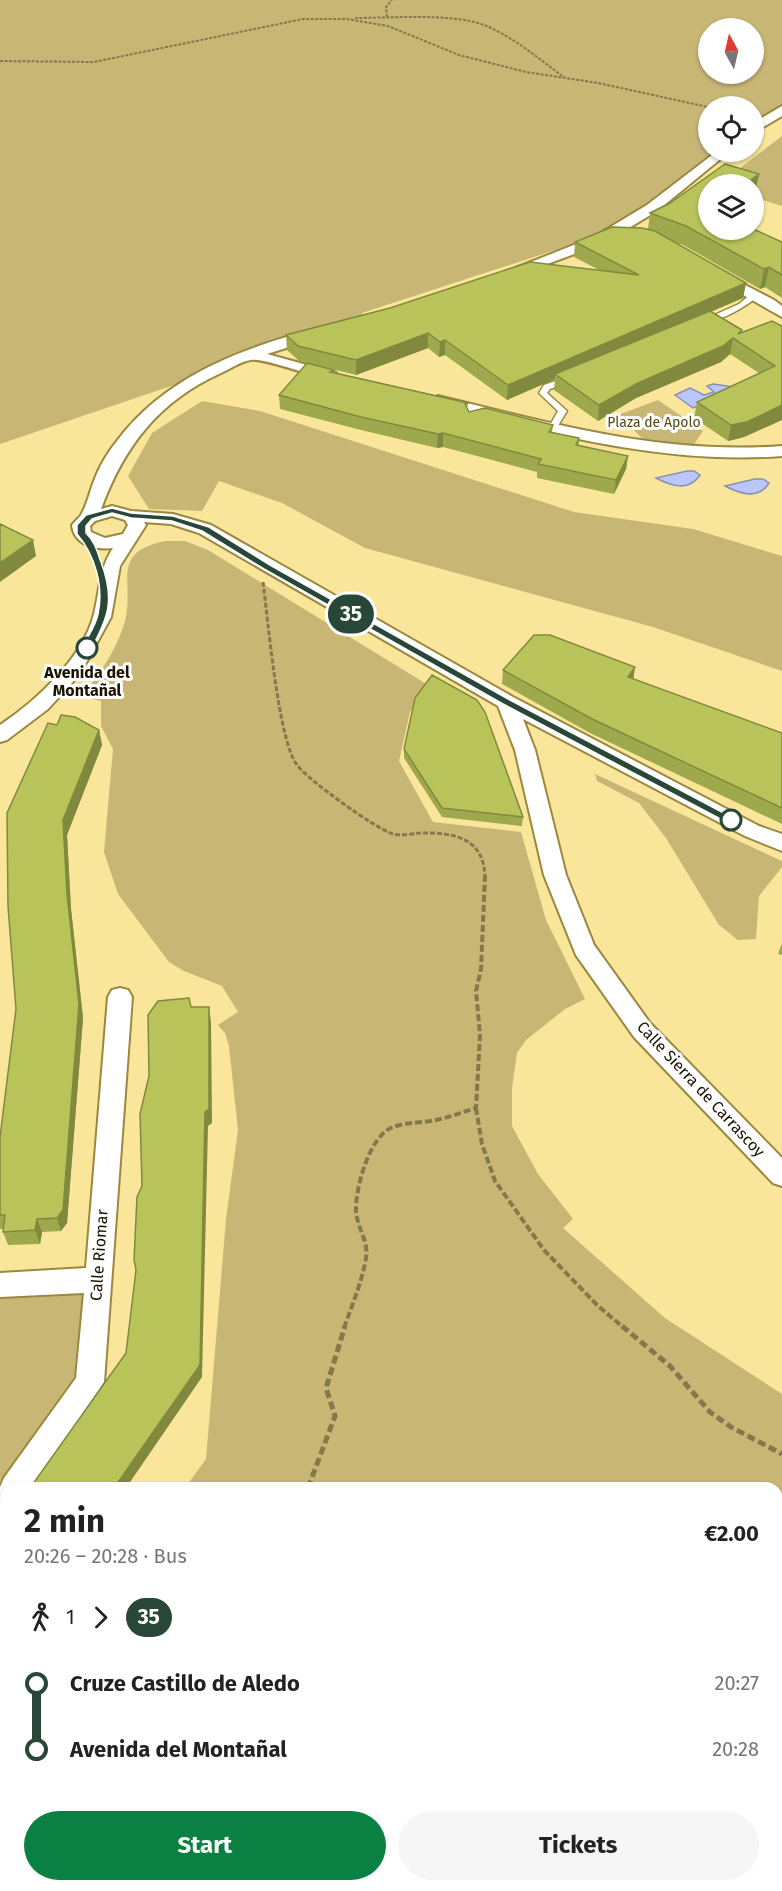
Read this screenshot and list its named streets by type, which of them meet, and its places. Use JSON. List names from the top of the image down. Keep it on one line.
{"streets":{"street":["Calle Sierra de Carrascoy","Calle Riomar"]},"parks":["Plaza de Apolo"],"places":["Avenida del Montañal"],"lines":["bus line 35"],"north":"top","page":{"on_map":"35","heading":["2 min","20:26 – 20:28 · Bus","€2.00"],"legs":["1","35"],"list":[{"name":"Cruze Castillo de Aledo","value":"20:27"},{"name":"Avenida del Montañal","value":"20:28"}],"buttons":["Start","Tickets"]}}
